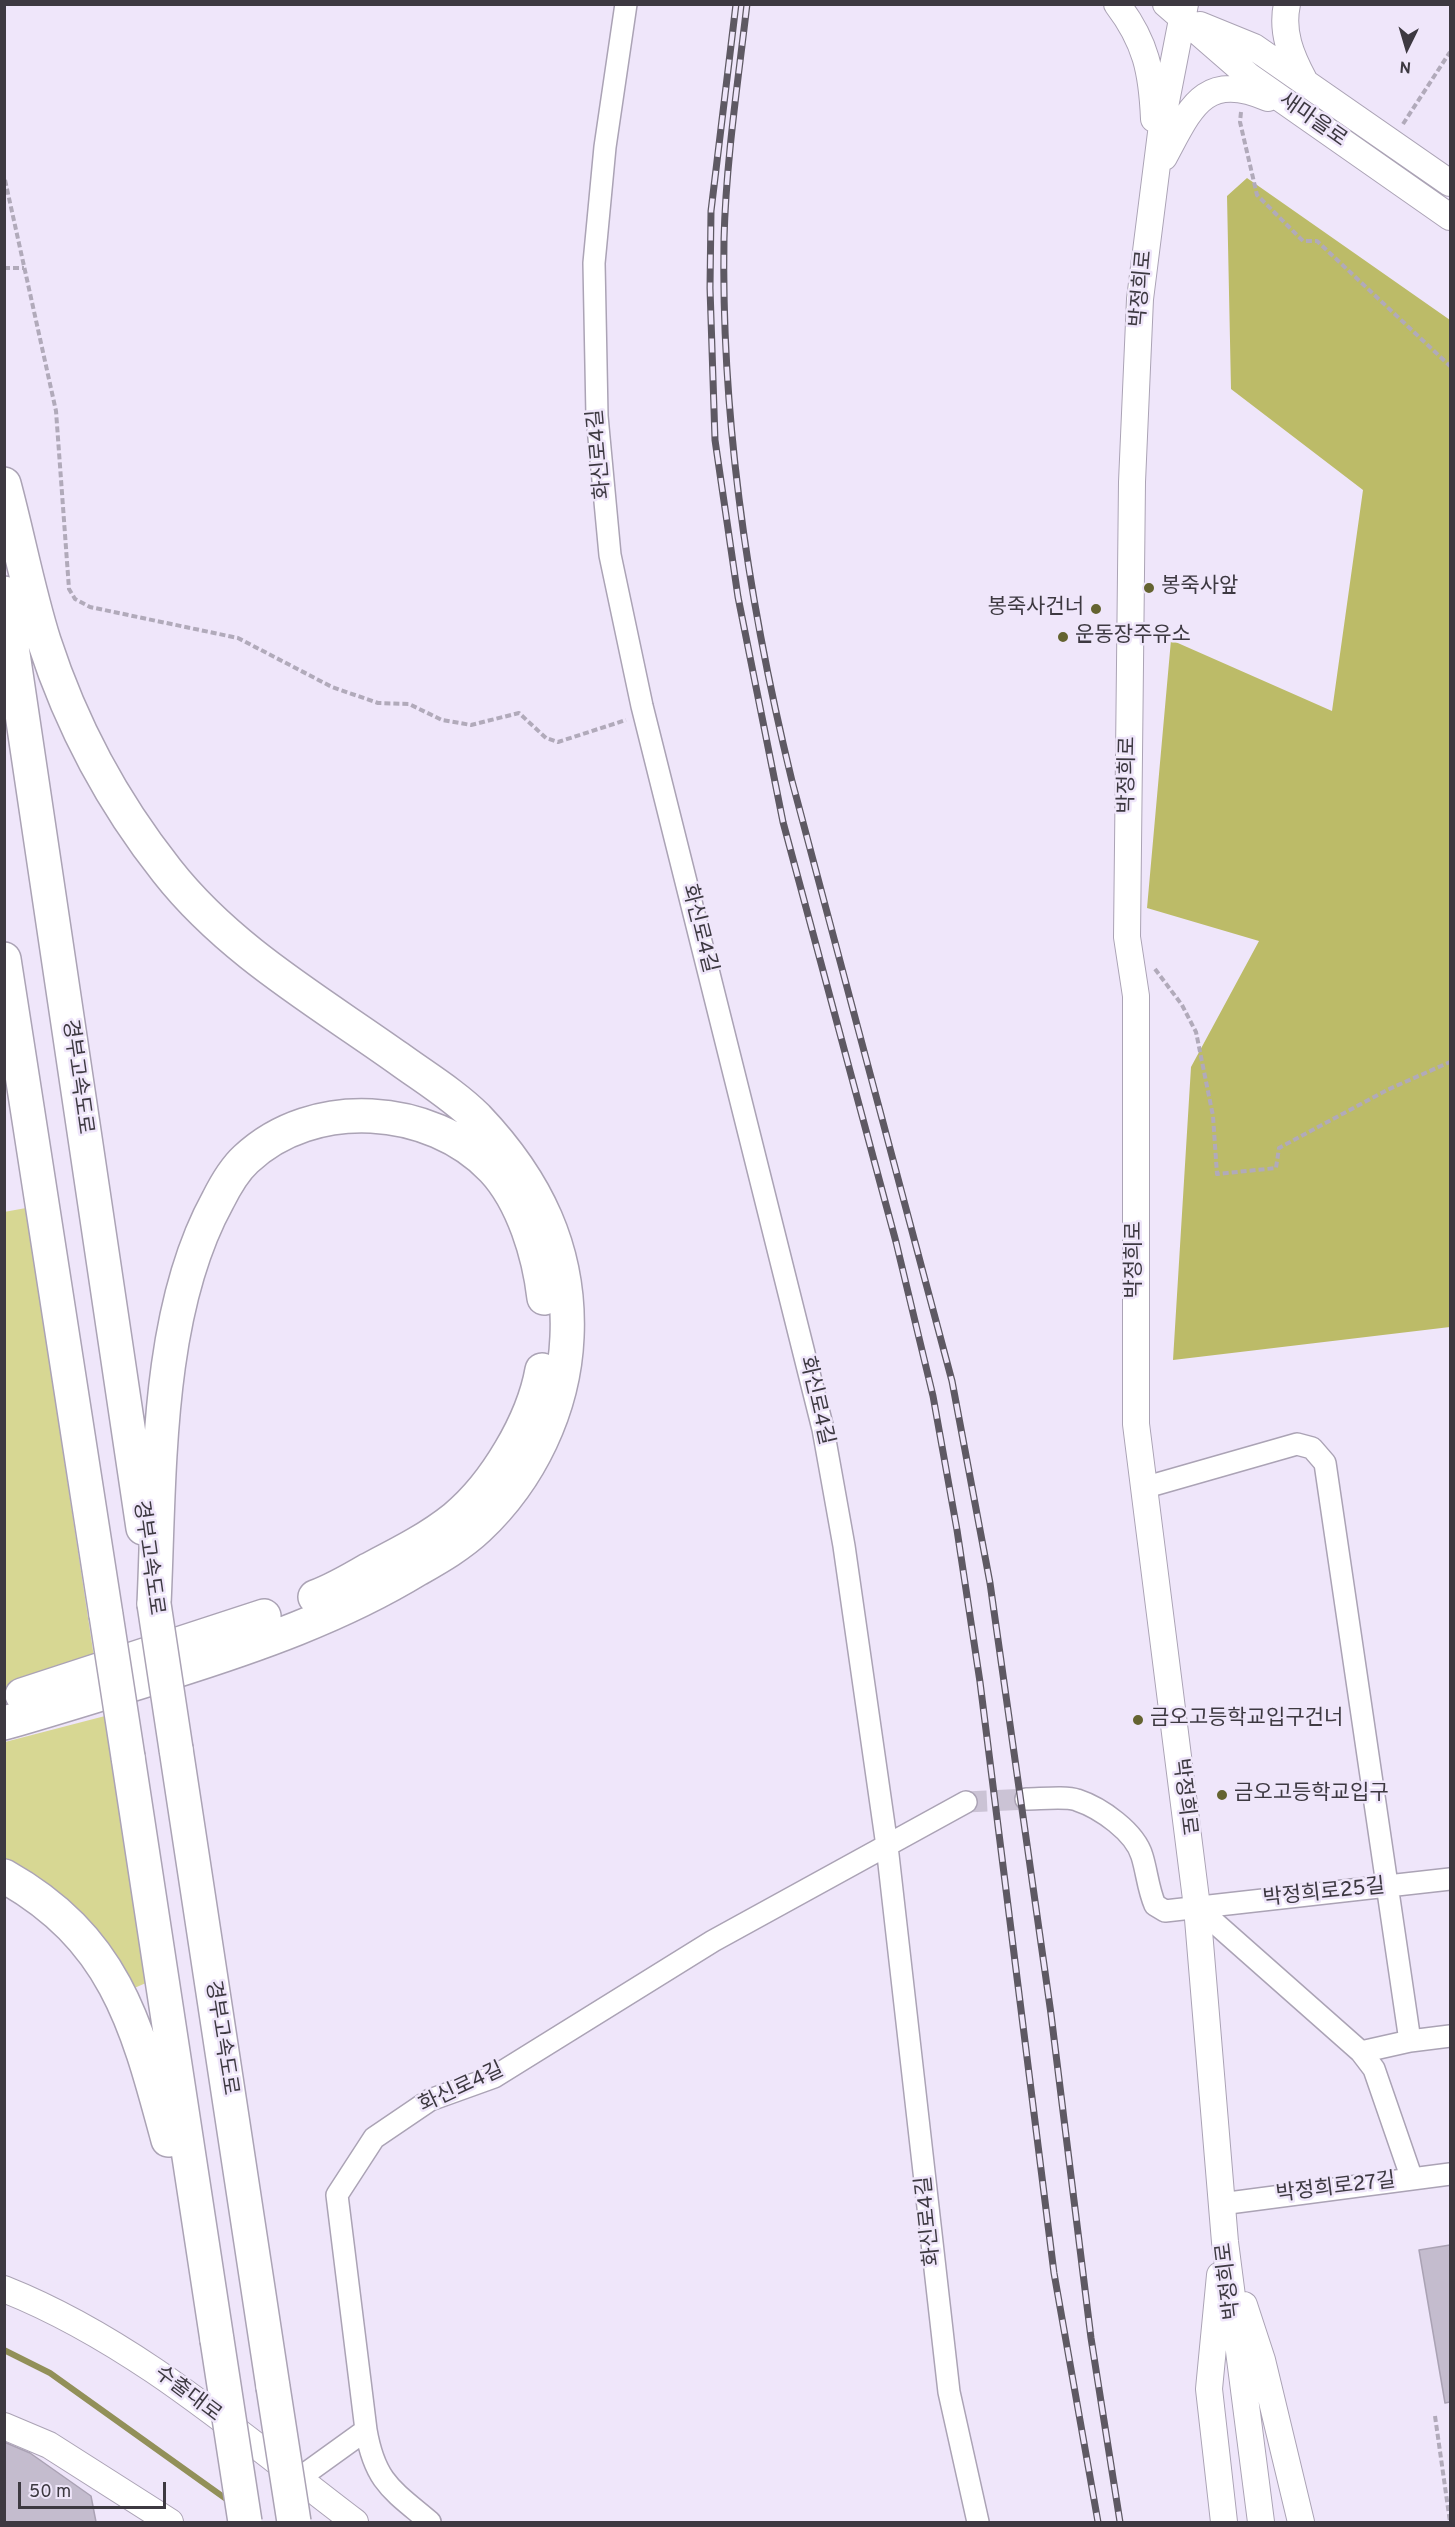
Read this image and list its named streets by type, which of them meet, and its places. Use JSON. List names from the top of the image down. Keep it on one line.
{"streets":{"highway":["경부고속도로"],"street":["새마을로","박정희로","화신로4길","박정희로25길","박정희로27길","수출대로"]},"crossings":[["새마을로","박정희로"],["박정희로","박정희로25길"],["박정희로","박정희로27길"]],"places":["봉죽사앞","봉죽사건너","운동장주유소","금오고등학교입구건너","금오고등학교입구"],"scale_bar":"50 m","north":"bottom"}
